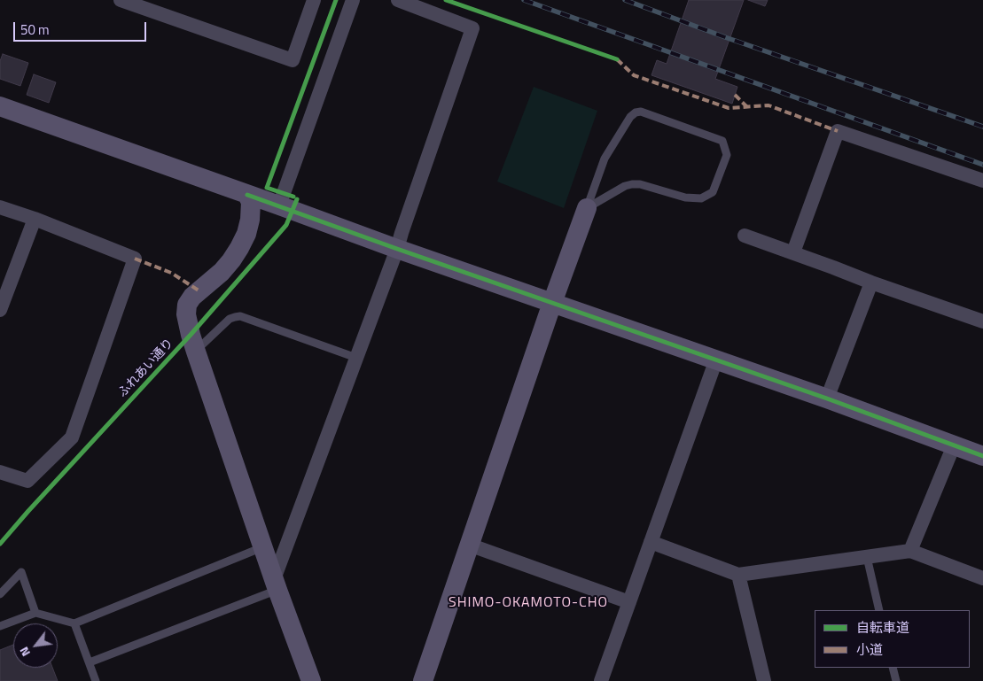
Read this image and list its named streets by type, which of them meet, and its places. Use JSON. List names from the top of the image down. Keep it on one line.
{"streets":{"cycle path":["ふれあい通り"]},"districts":["SHIMO-OKAMOTO-CHO"],"legend":["自転車道","小道"],"scale_bar":"50 m","north":"bottom left"}
